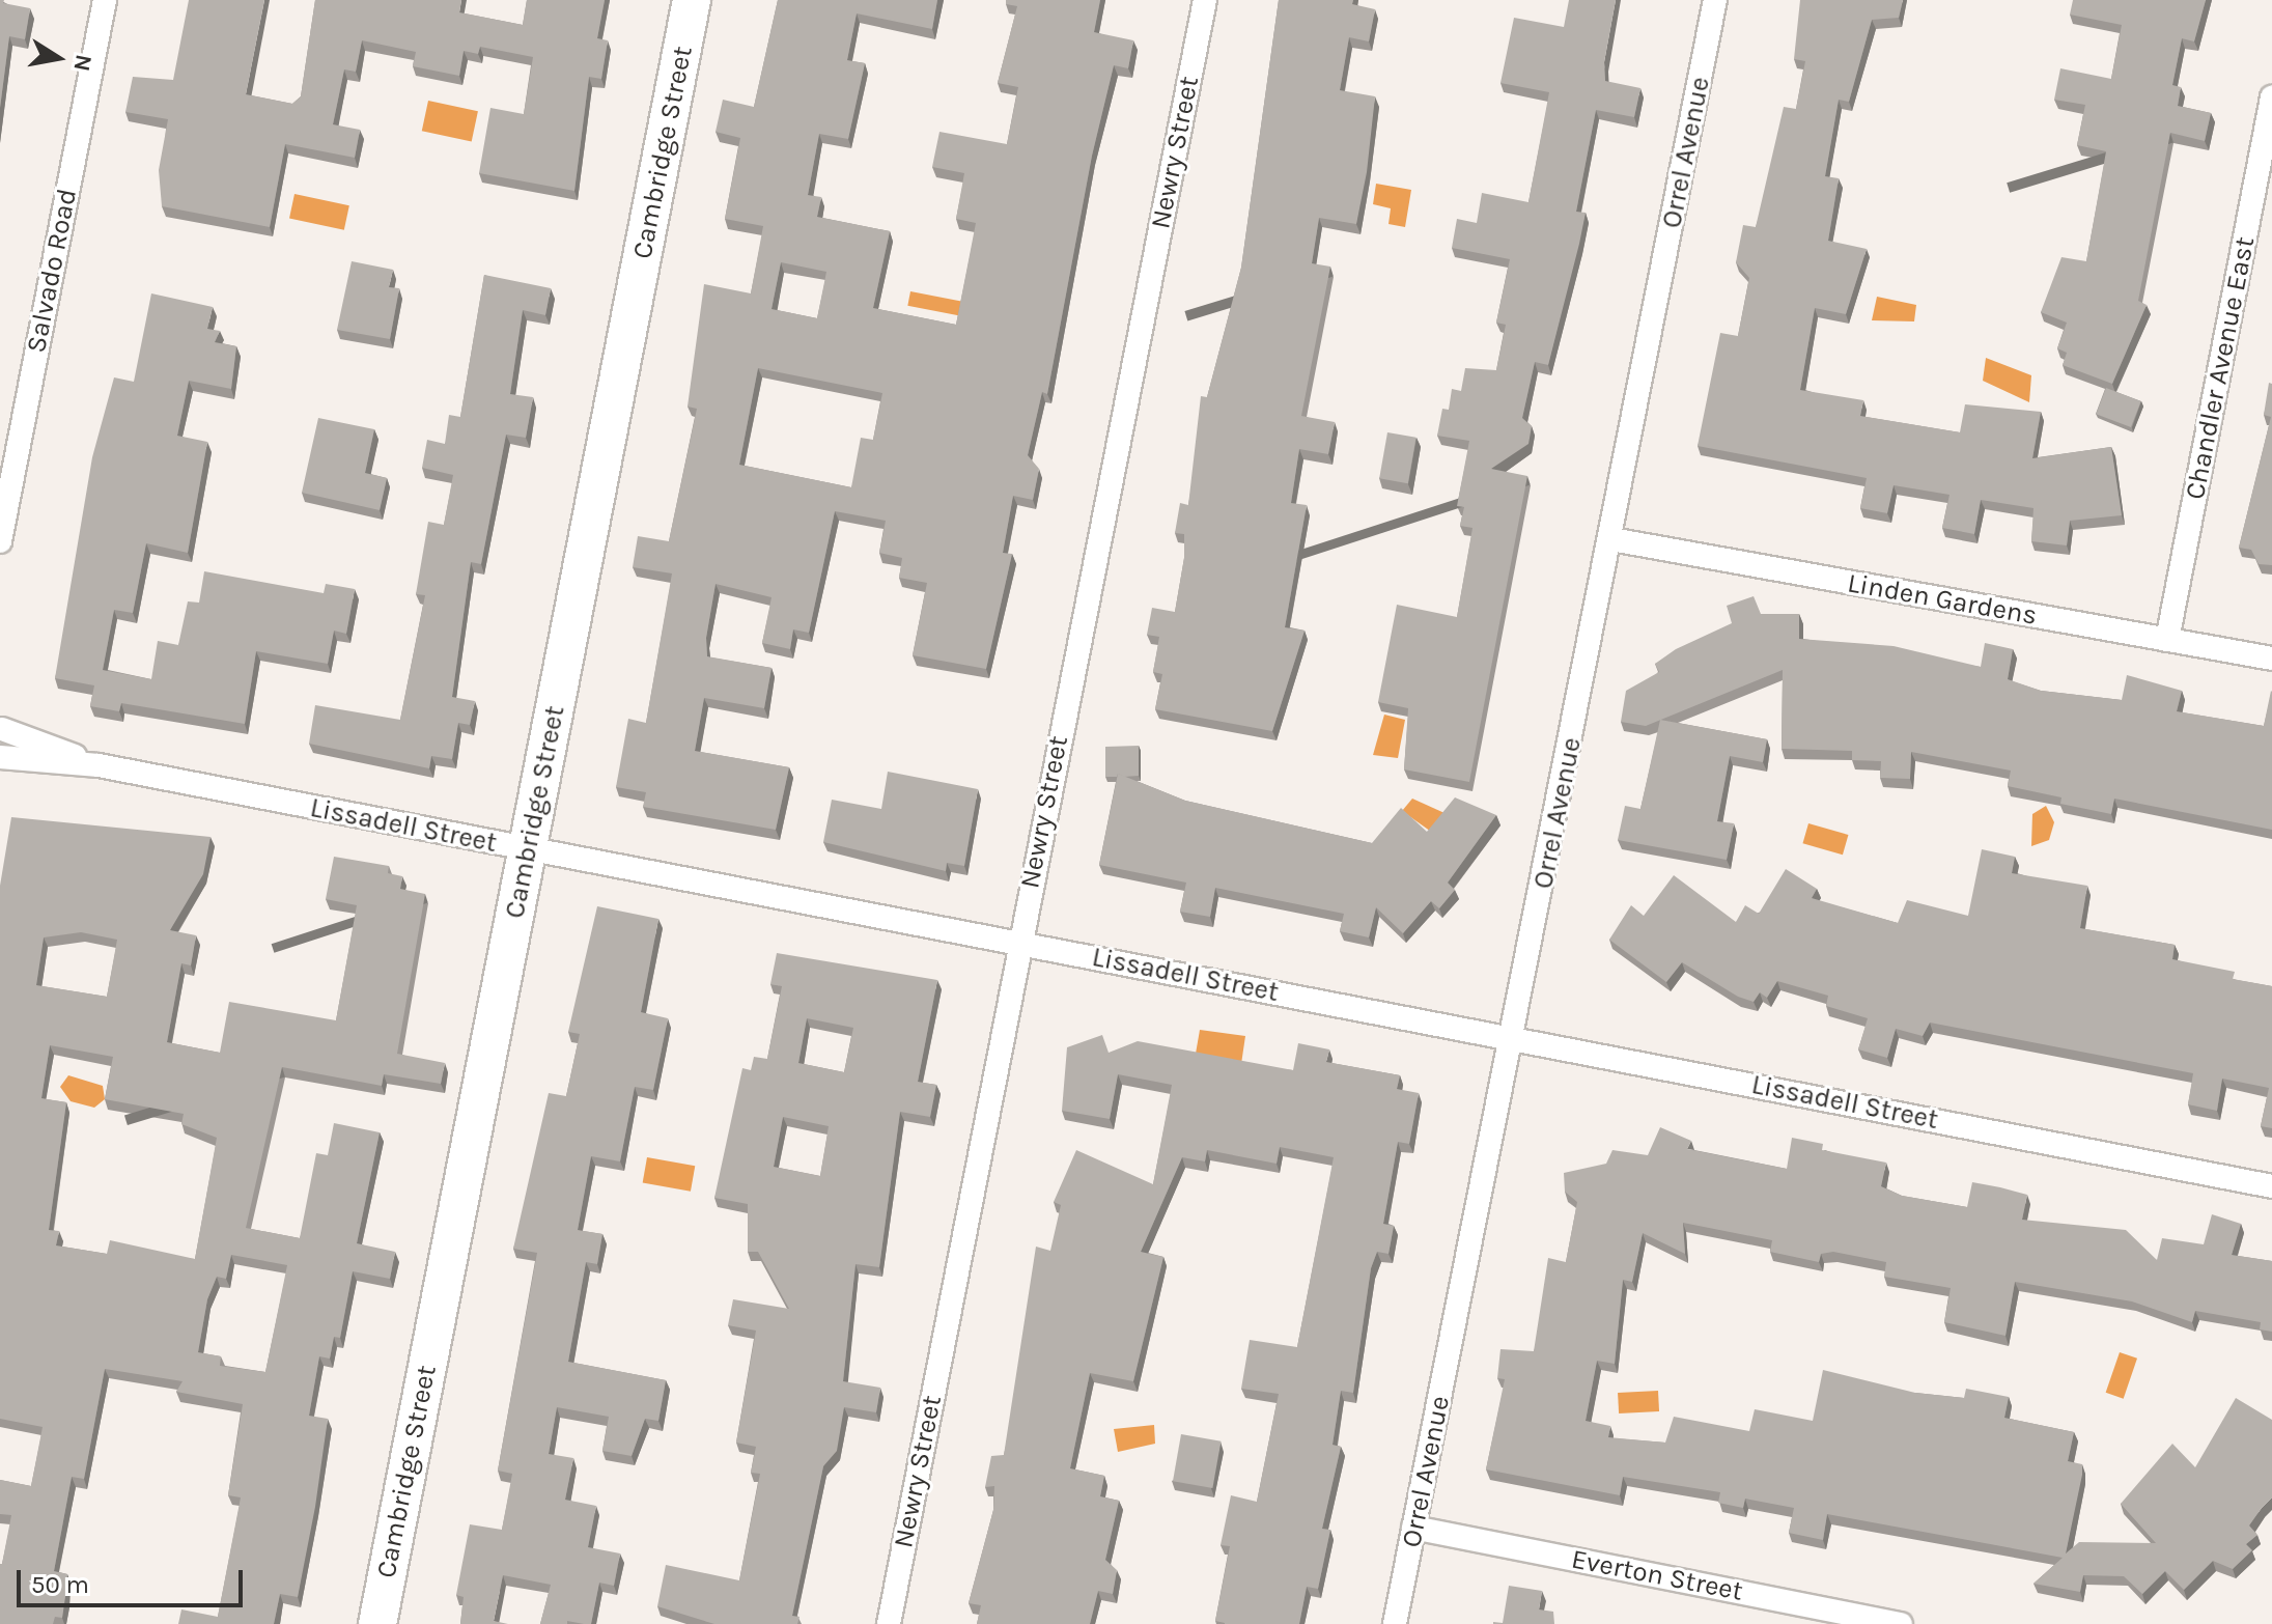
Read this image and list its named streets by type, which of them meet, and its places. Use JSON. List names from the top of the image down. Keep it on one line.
{"streets":{"main road":["Cambridge Street"],"street":["Newry Street","Orrel Avenue","Salvado Road","Chandler Avenue East","Linden Gardens","Lissadell Street","Everton Street"]},"crossings":[["Cambridge Street","Lissadell Street"],["Newry Street","Lissadell Street"],["Orrel Avenue","Linden Gardens"],["Orrel Avenue","Lissadell Street"],["Orrel Avenue","Everton Street"],["Chandler Avenue East","Linden Gardens"]],"scale_bar":"50 m","north":"right"}
